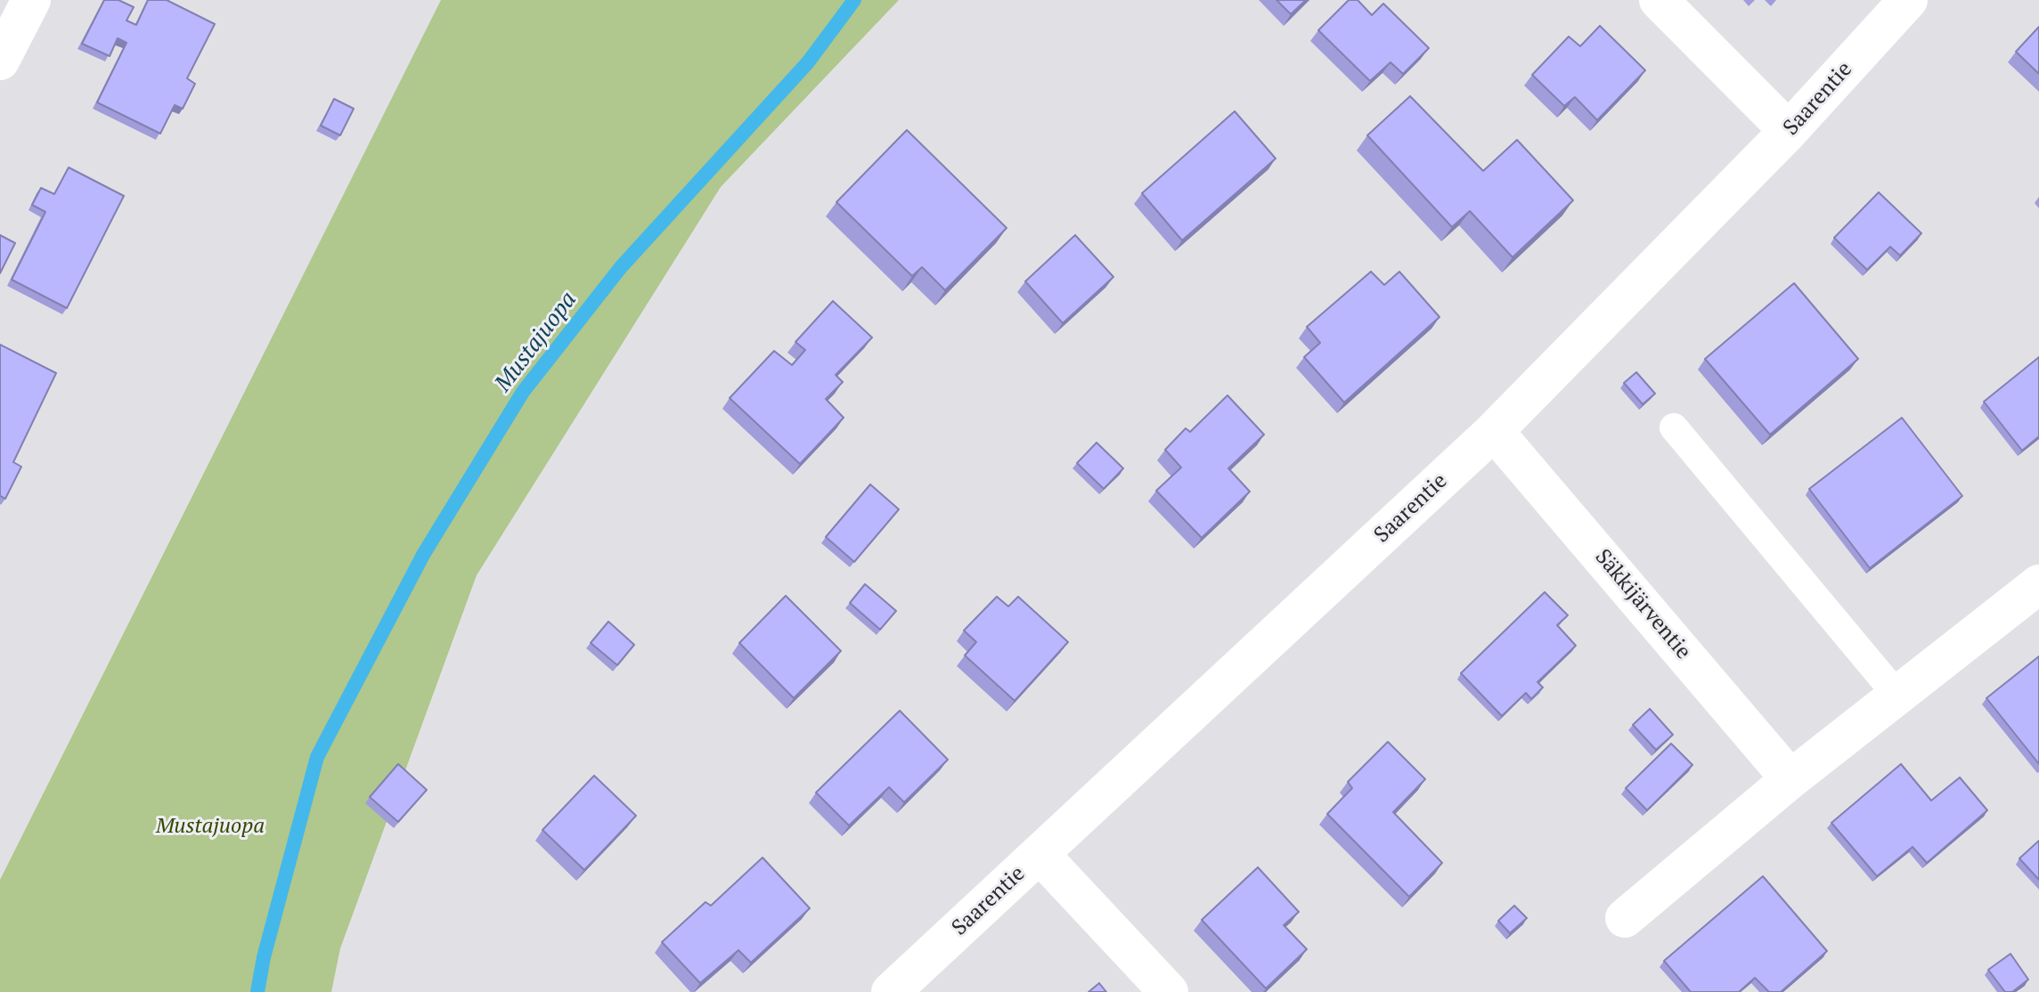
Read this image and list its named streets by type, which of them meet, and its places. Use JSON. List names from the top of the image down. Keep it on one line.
{"streets":{"street":["Saarentie","Säkkijärventie"]},"crossings":[["Saarentie","Säkkijärventie"]],"water":["Mustajuopa"],"parks":["Mustajuopa"]}
